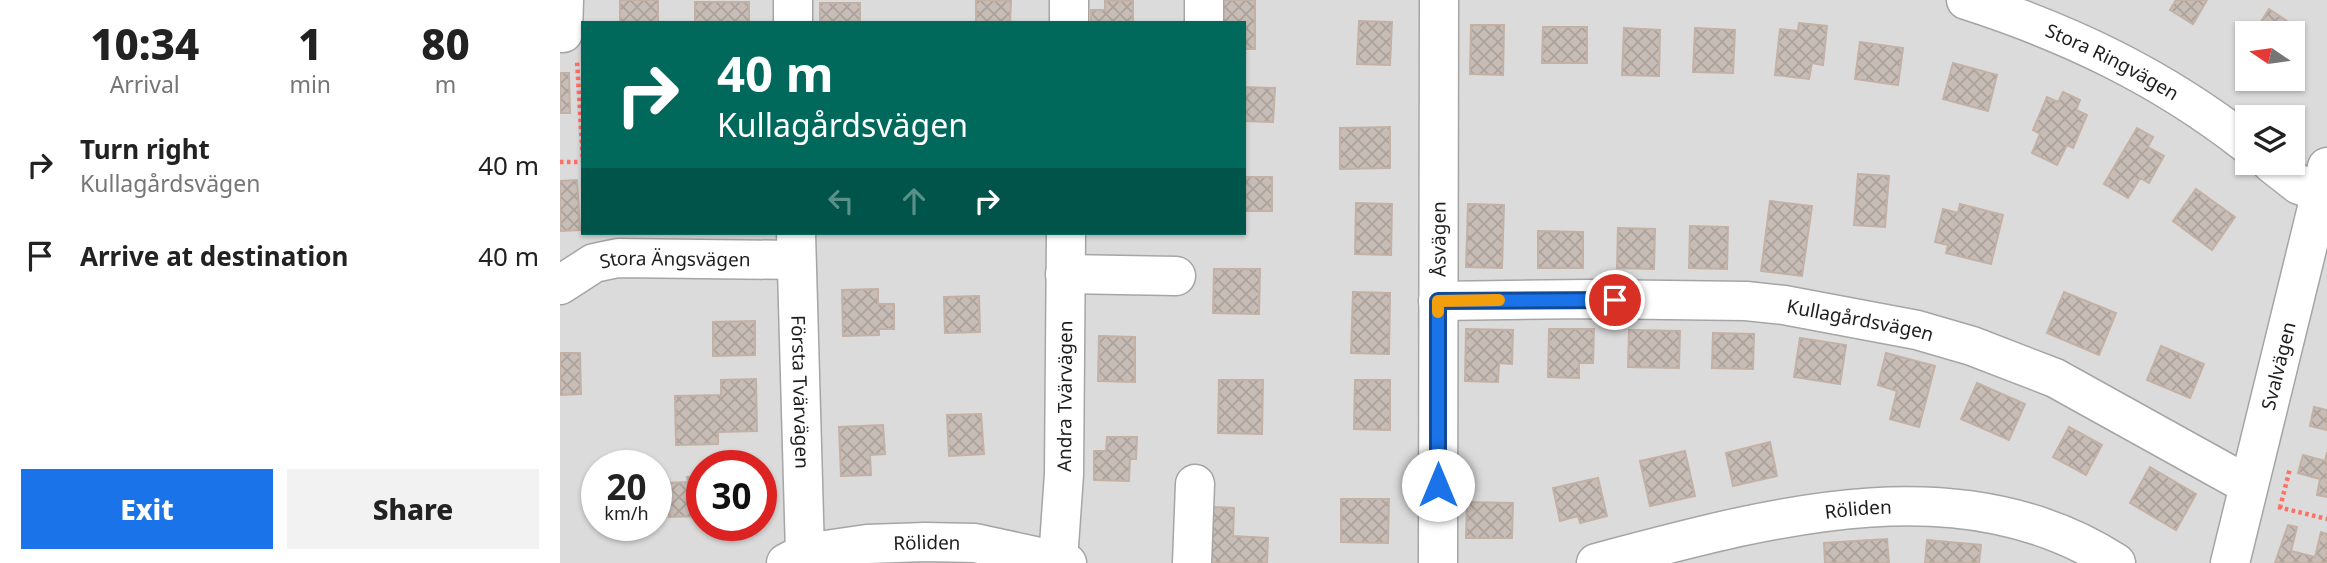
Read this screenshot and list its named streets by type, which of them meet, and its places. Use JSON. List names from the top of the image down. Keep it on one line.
{"streets":{"street":["Stora Ringvägen","Åsvägen","Stora Ängsvägen","Kullagårdsvägen","Svalvägen","Första Tvärvägen","Andra Tvärvägen","Röliden"]},"crossings":[["Åsvägen","Kullagårdsvägen"],["Stora Ängsvägen","Första Tvärvägen"],["Kullagårdsvägen","Svalvägen"],["Första Tvärvägen","Röliden"],["Andra Tvärvägen","Röliden"]],"north":"left","page":{"eta":["10:34","Arrival","1","min","80","m"],"turn":["40 m","Kullagårdsvägen"],"list":[{"name":"Turn right","note":"Kullagårdsvägen","value":"40 m"},{"name":"Arrive at destination","value":"40 m"}],"speed":"20 km/h","limit":"30","buttons":["Exit","Share"]}}
